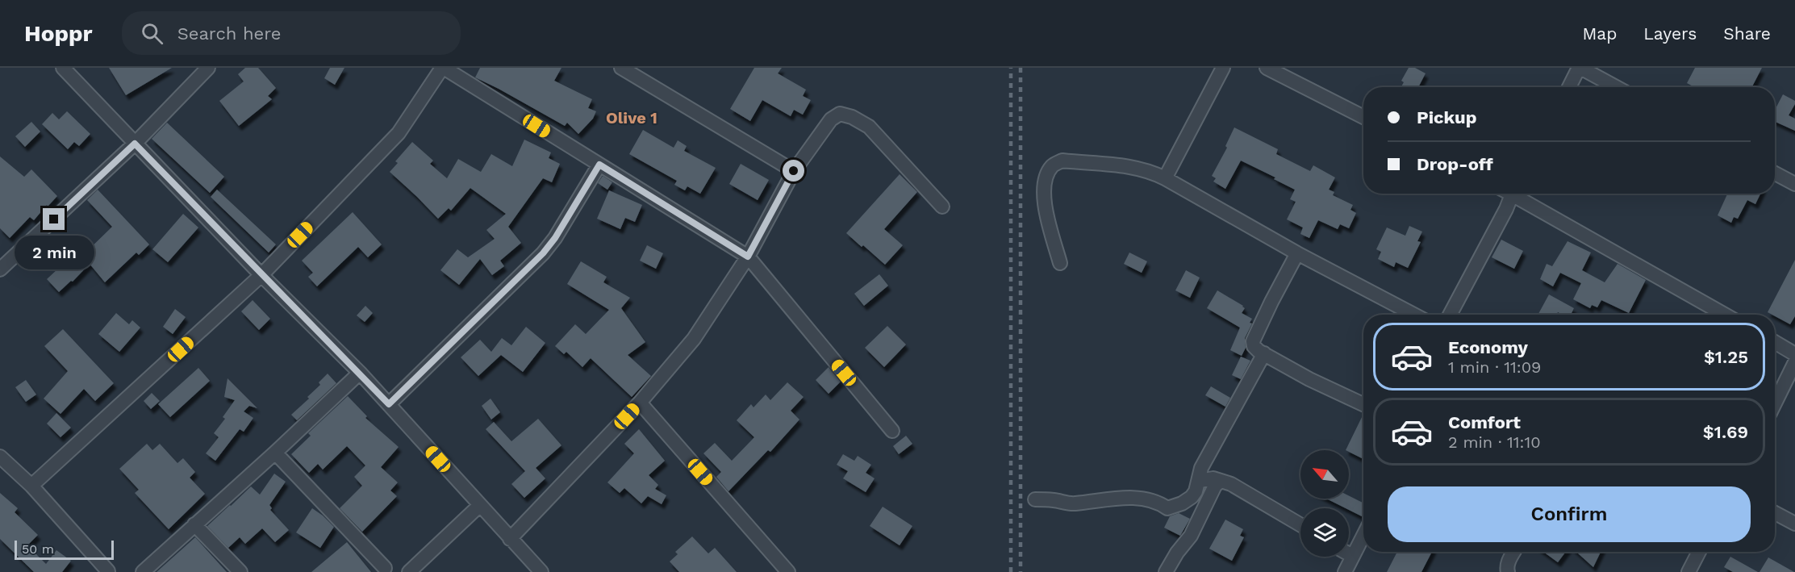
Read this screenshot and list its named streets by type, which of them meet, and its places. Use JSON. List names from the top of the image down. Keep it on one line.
{"districts":["Olive 1"],"scale_bar":"50 m","north":"top left","page":{"header":"Hoppr","search":"Search here","nav":["Map","Layers","Share"],"banner":["Pickup","Drop-off"],"bubble":"2 min","list":[{"name":"Economy","note":"1 min · 11:09","value":"$1.25"},{"name":"Comfort","note":"2 min · 11:10","value":"$1.69"}],"buttons":"Confirm","scale":"50 m"}}
